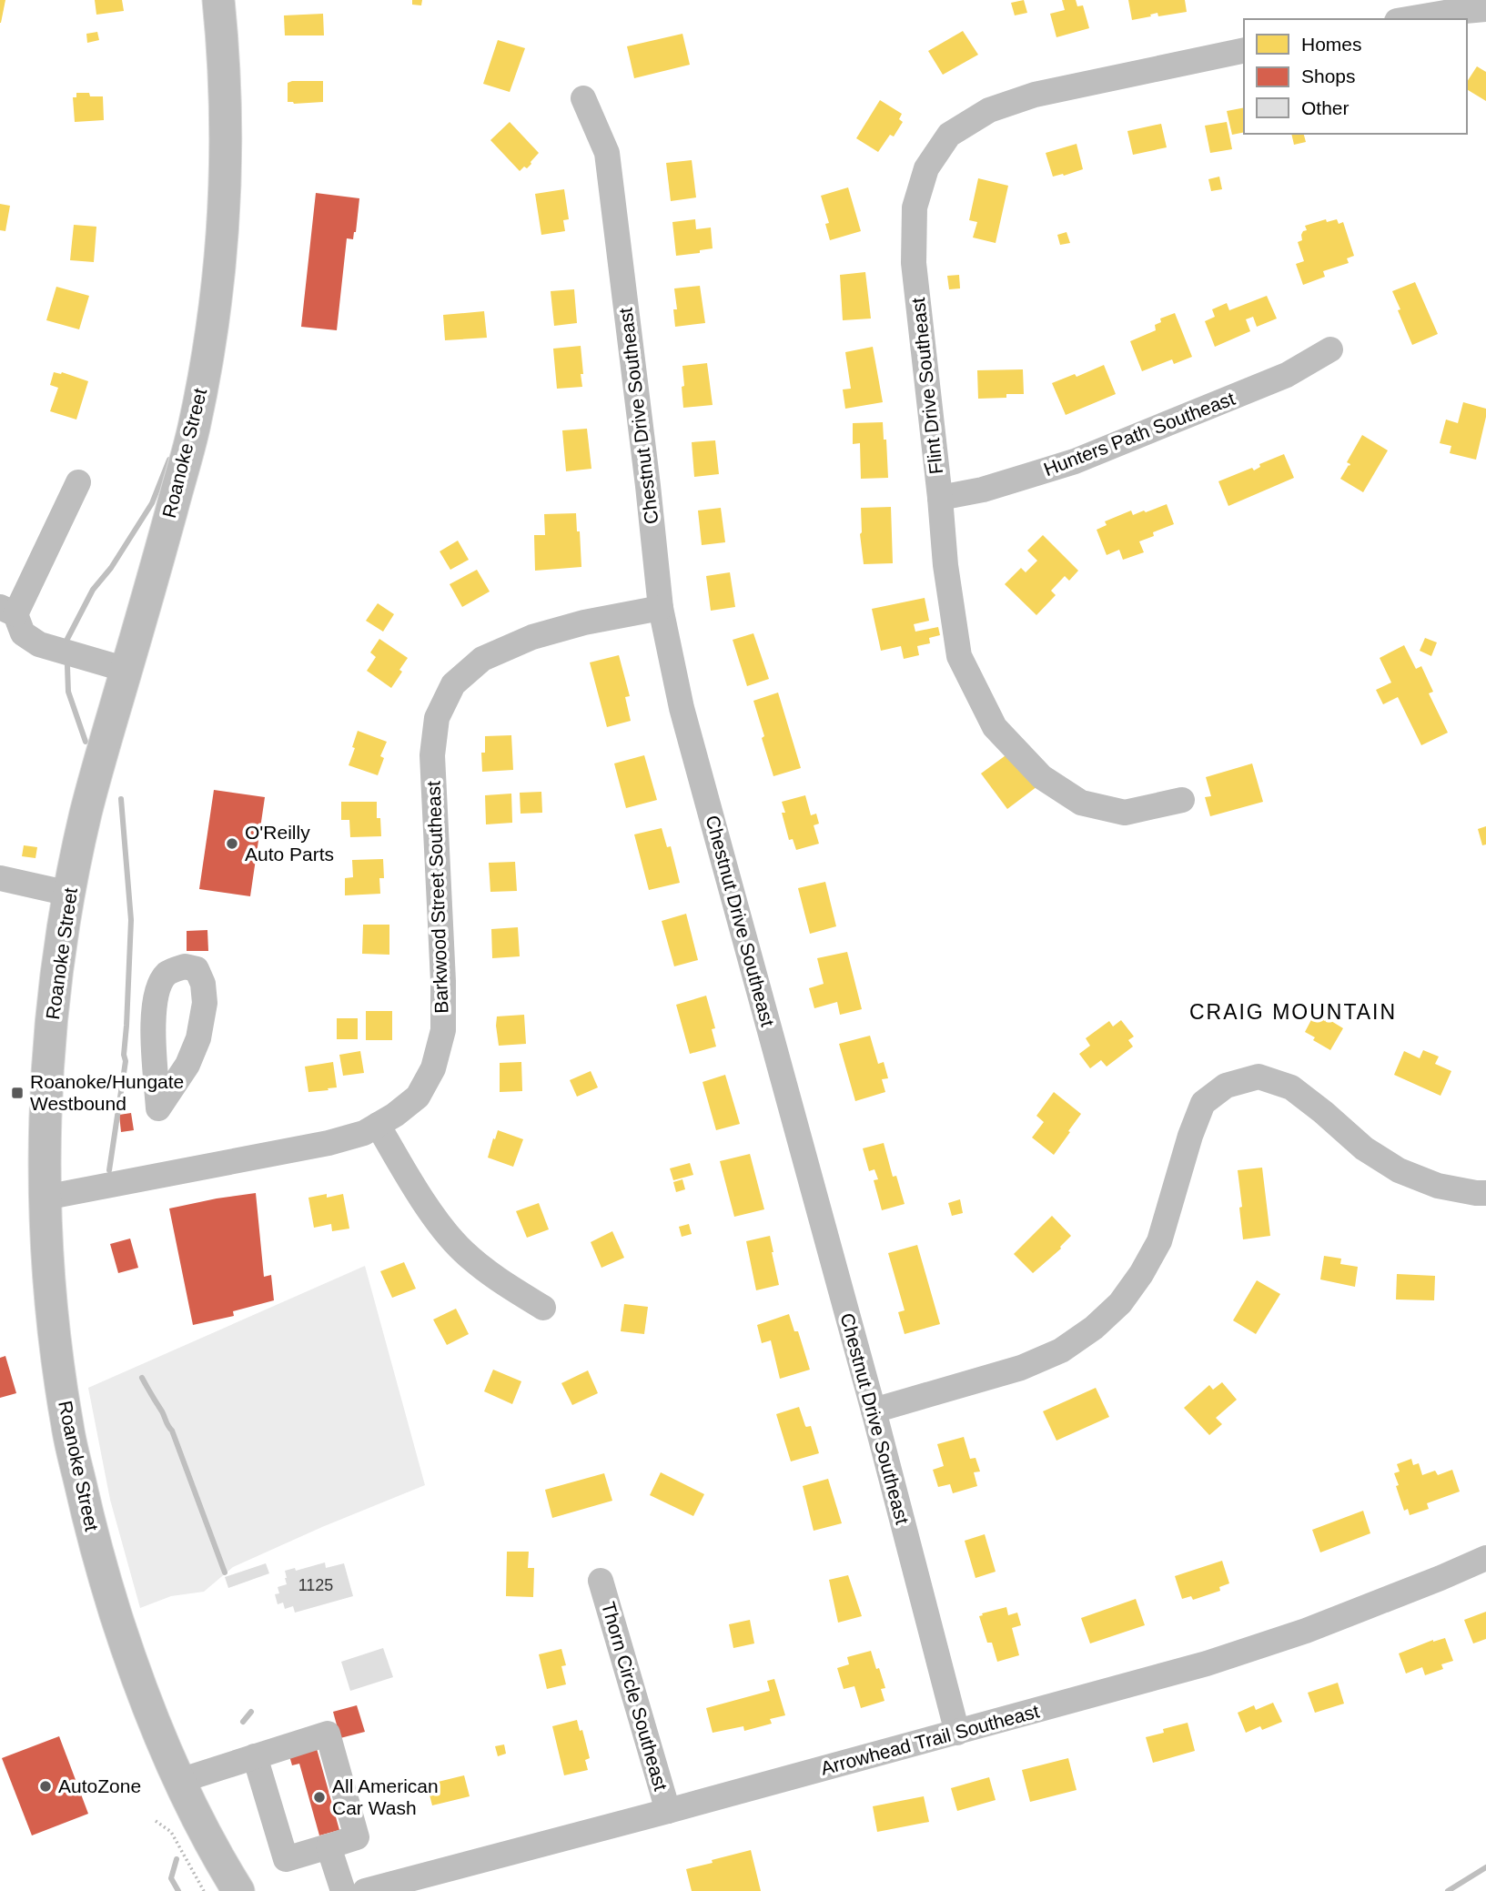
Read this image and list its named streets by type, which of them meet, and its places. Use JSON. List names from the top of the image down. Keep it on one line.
{"streets":{"main road":["Roanoke Street"],"street":["Flint Drive Southeast","Chestnut Drive Southeast","Hunters Path Southeast","Barkwood Street Southeast","Thorn Circle Southeast","Arrowhead Trail Southeast"]},"crossings":[["Flint Drive Southeast","Hunters Path Southeast"],["Chestnut Drive Southeast","Barkwood Street Southeast"],["Chestnut Drive Southeast","Arrowhead Trail Southeast"],["Roanoke Street","Barkwood Street Southeast"],["Thorn Circle Southeast","Arrowhead Trail Southeast"]],"districts":["CRAIG MOUNTAIN"],"places":{"other":["O'Reilly Auto Parts","AutoZone","All American Car Wash"],"transit":["Roanoke/Hungate Westbound"]},"house_numbers":["1125"],"legend":["Homes","Shops","Other"]}
